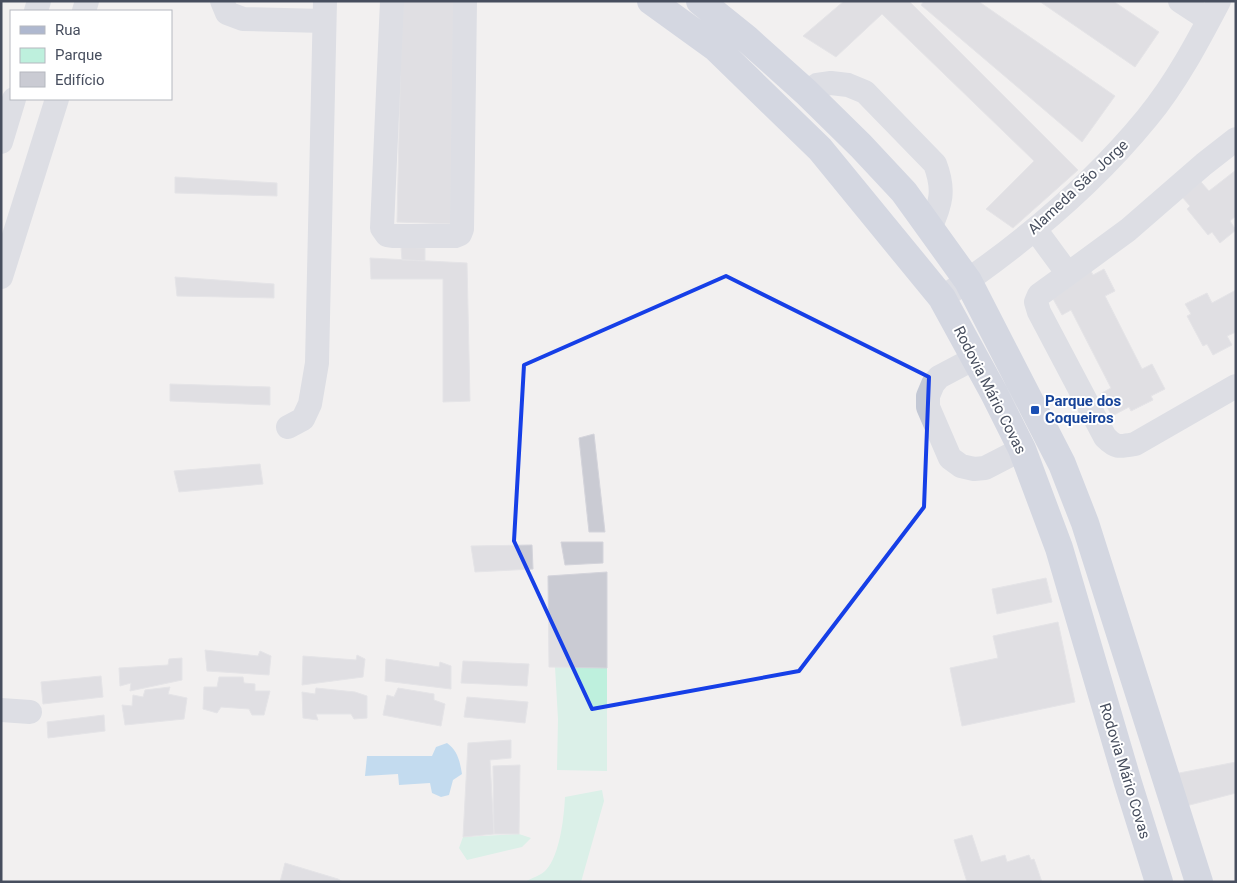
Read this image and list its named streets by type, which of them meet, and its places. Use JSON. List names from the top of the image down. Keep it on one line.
{"streets":{"main road":["Rodovia Mário Covas"],"street":["Alameda São Jorge"]},"crossings":[["Alameda São Jorge","Rodovia Mário Covas"]],"places":{"transit":["Parque dos Coqueiros"]},"legend":["Rua","Parque","Edifício"]}
